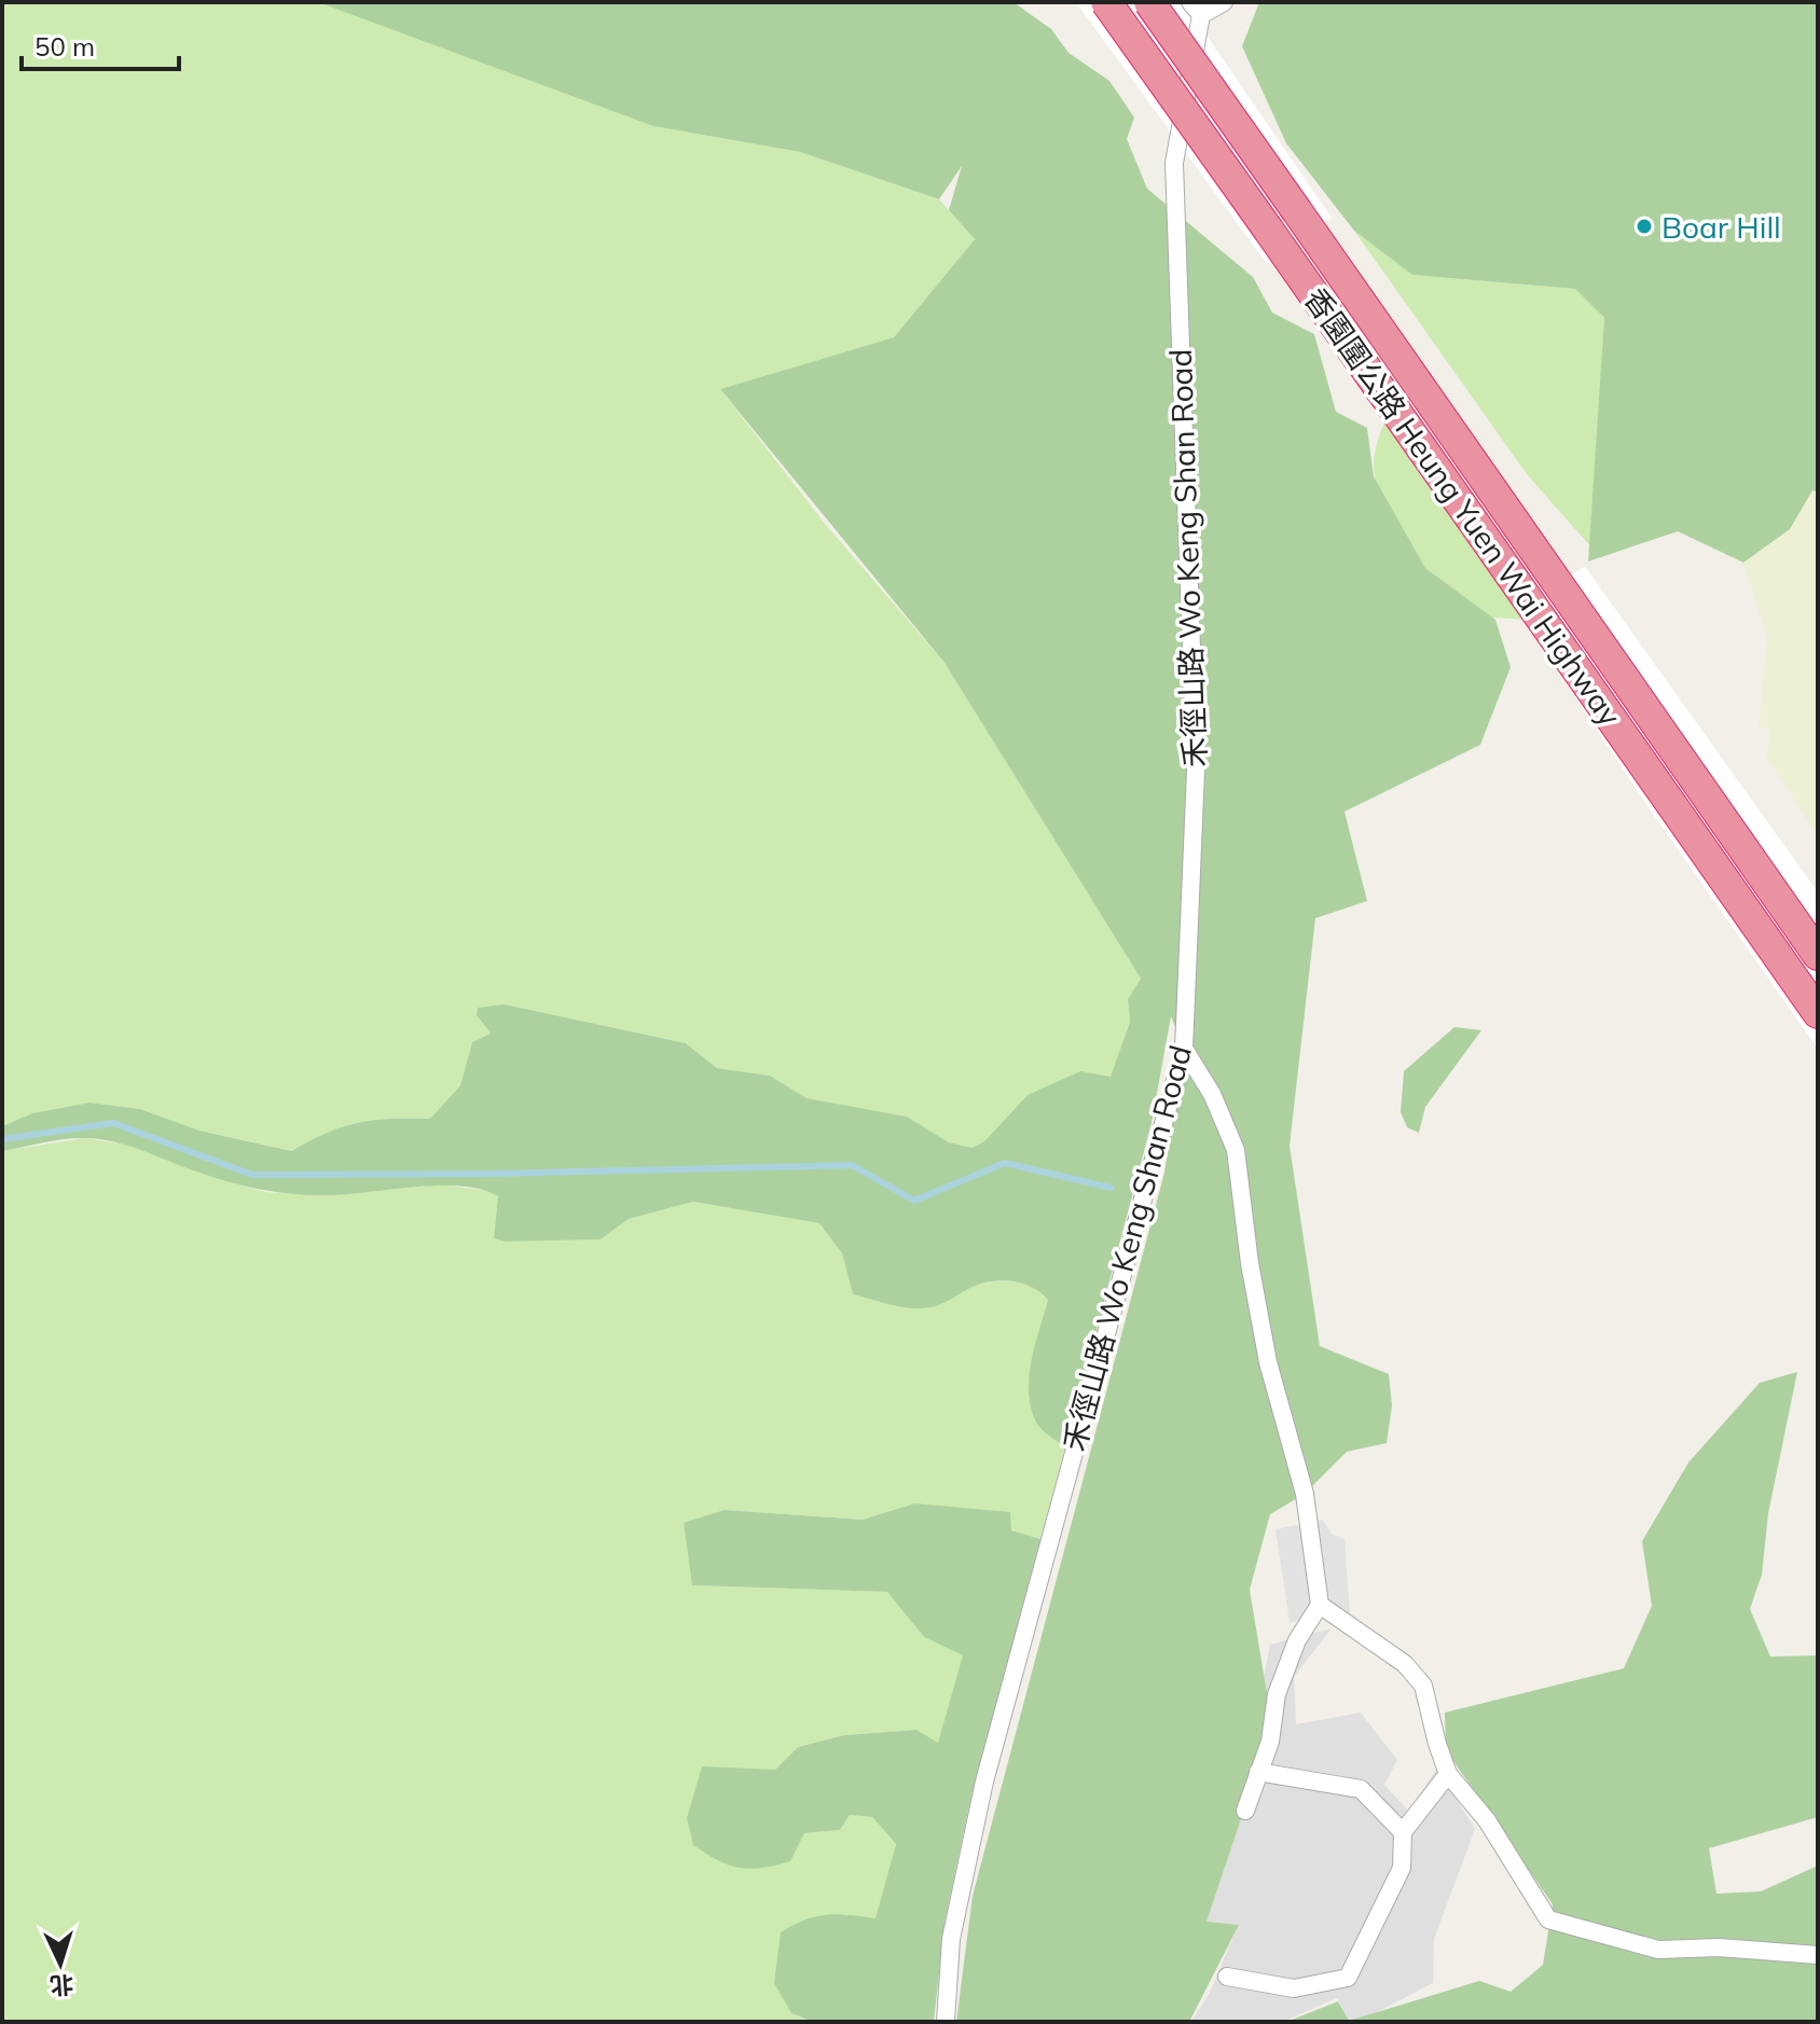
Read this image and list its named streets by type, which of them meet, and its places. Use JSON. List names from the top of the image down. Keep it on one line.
{"streets":{"highway":["香園圍公路 Heung Yuen Wai Highway"],"street":["禾徑山路 Wo Keng Shan Road"]},"places":["Boar Hill"],"scale_bar":"50 m","north":"bottom"}
